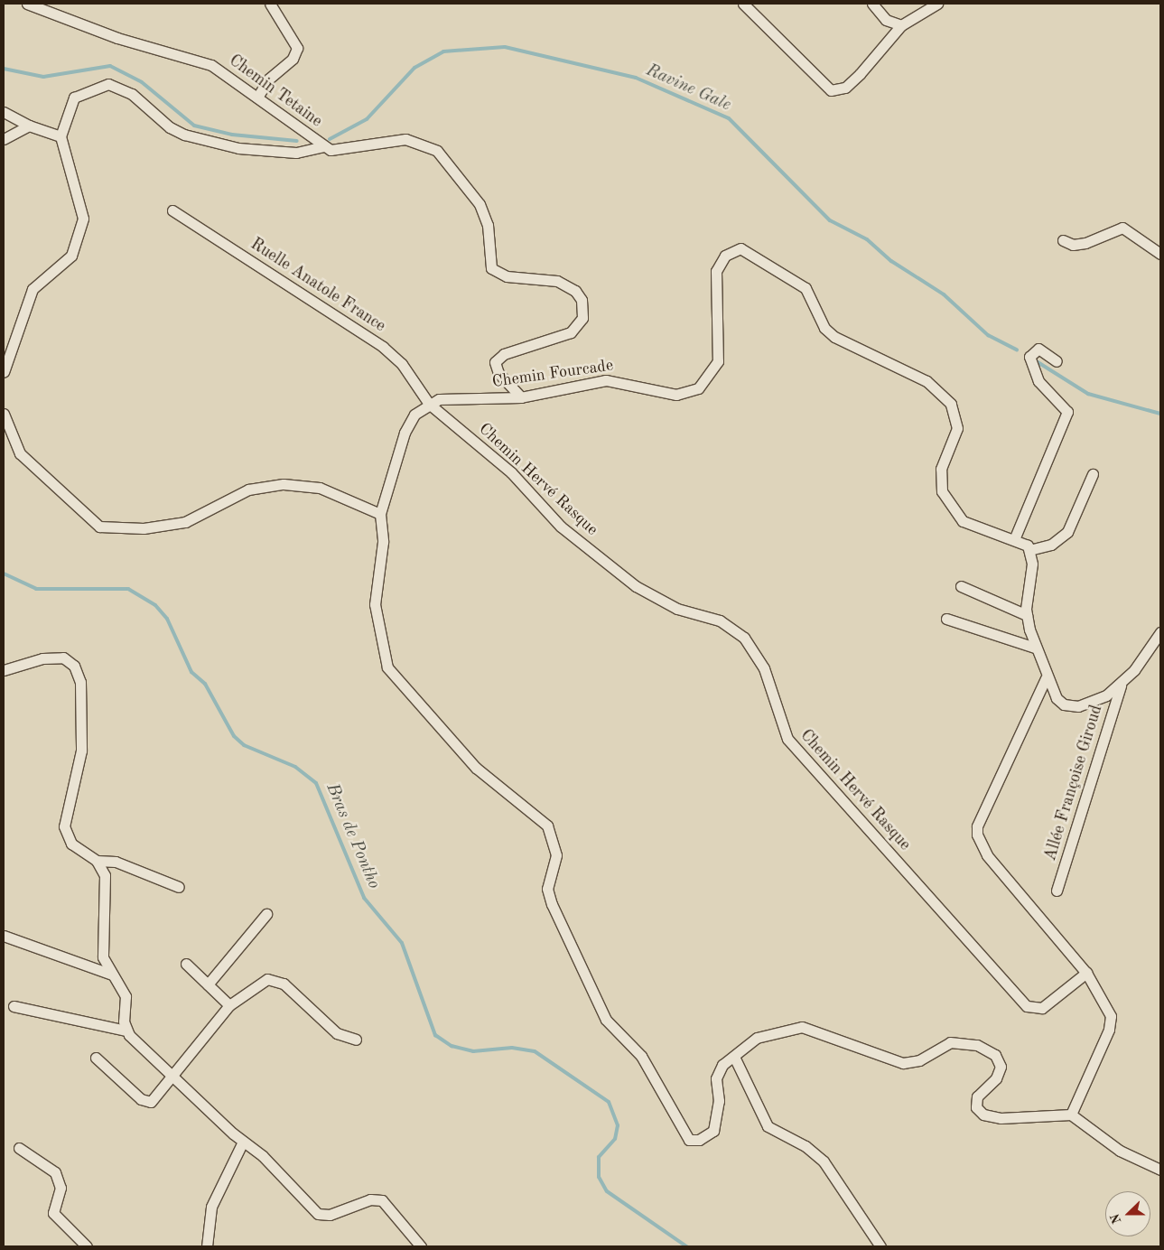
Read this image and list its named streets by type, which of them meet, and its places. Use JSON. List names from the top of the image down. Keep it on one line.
{"streets":{"street":["Chemin Tetaine","Ruelle Anatole France","Chemin Fourcade","Chemin Hervé Rasque","Allée Françoise Giroud"]},"crossings":[["Chemin Tetaine","Chemin Fourcade"],["Ruelle Anatole France","Chemin Fourcade"],["Ruelle Anatole France","Chemin Hervé Rasque"],["Chemin Fourcade","Chemin Hervé Rasque"]],"water":["Ravine Gale","Bras de Pontho"],"north":"left"}
